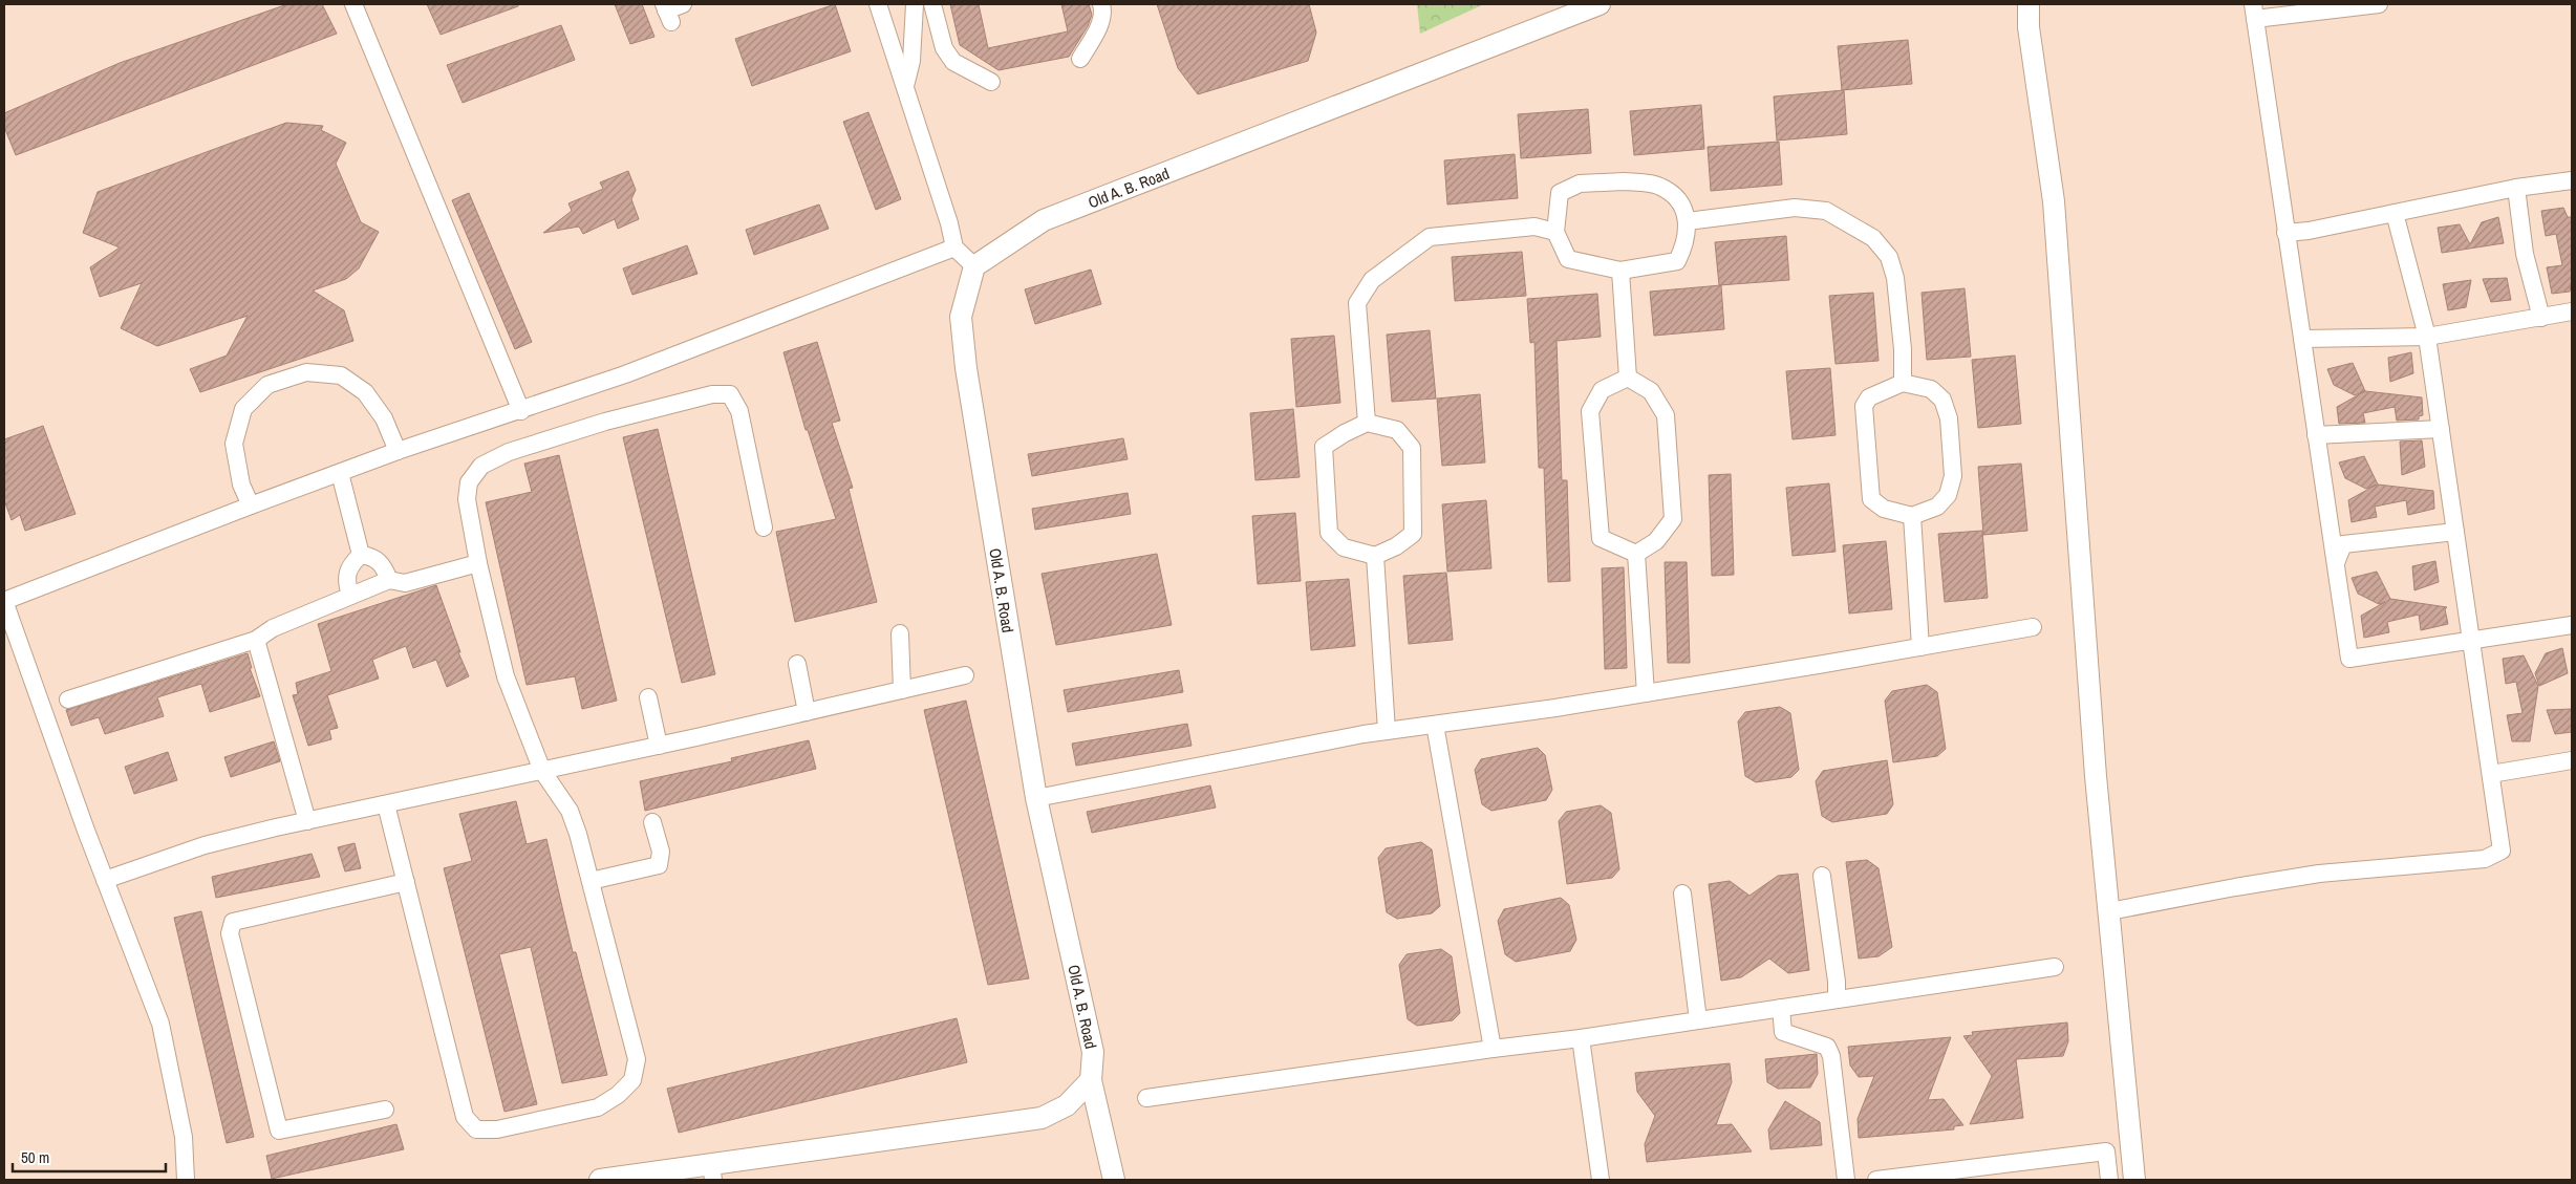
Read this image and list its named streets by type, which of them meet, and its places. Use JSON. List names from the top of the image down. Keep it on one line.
{"streets":{"street":["Old A. B. Road"]},"scale_bar":"50 m"}
